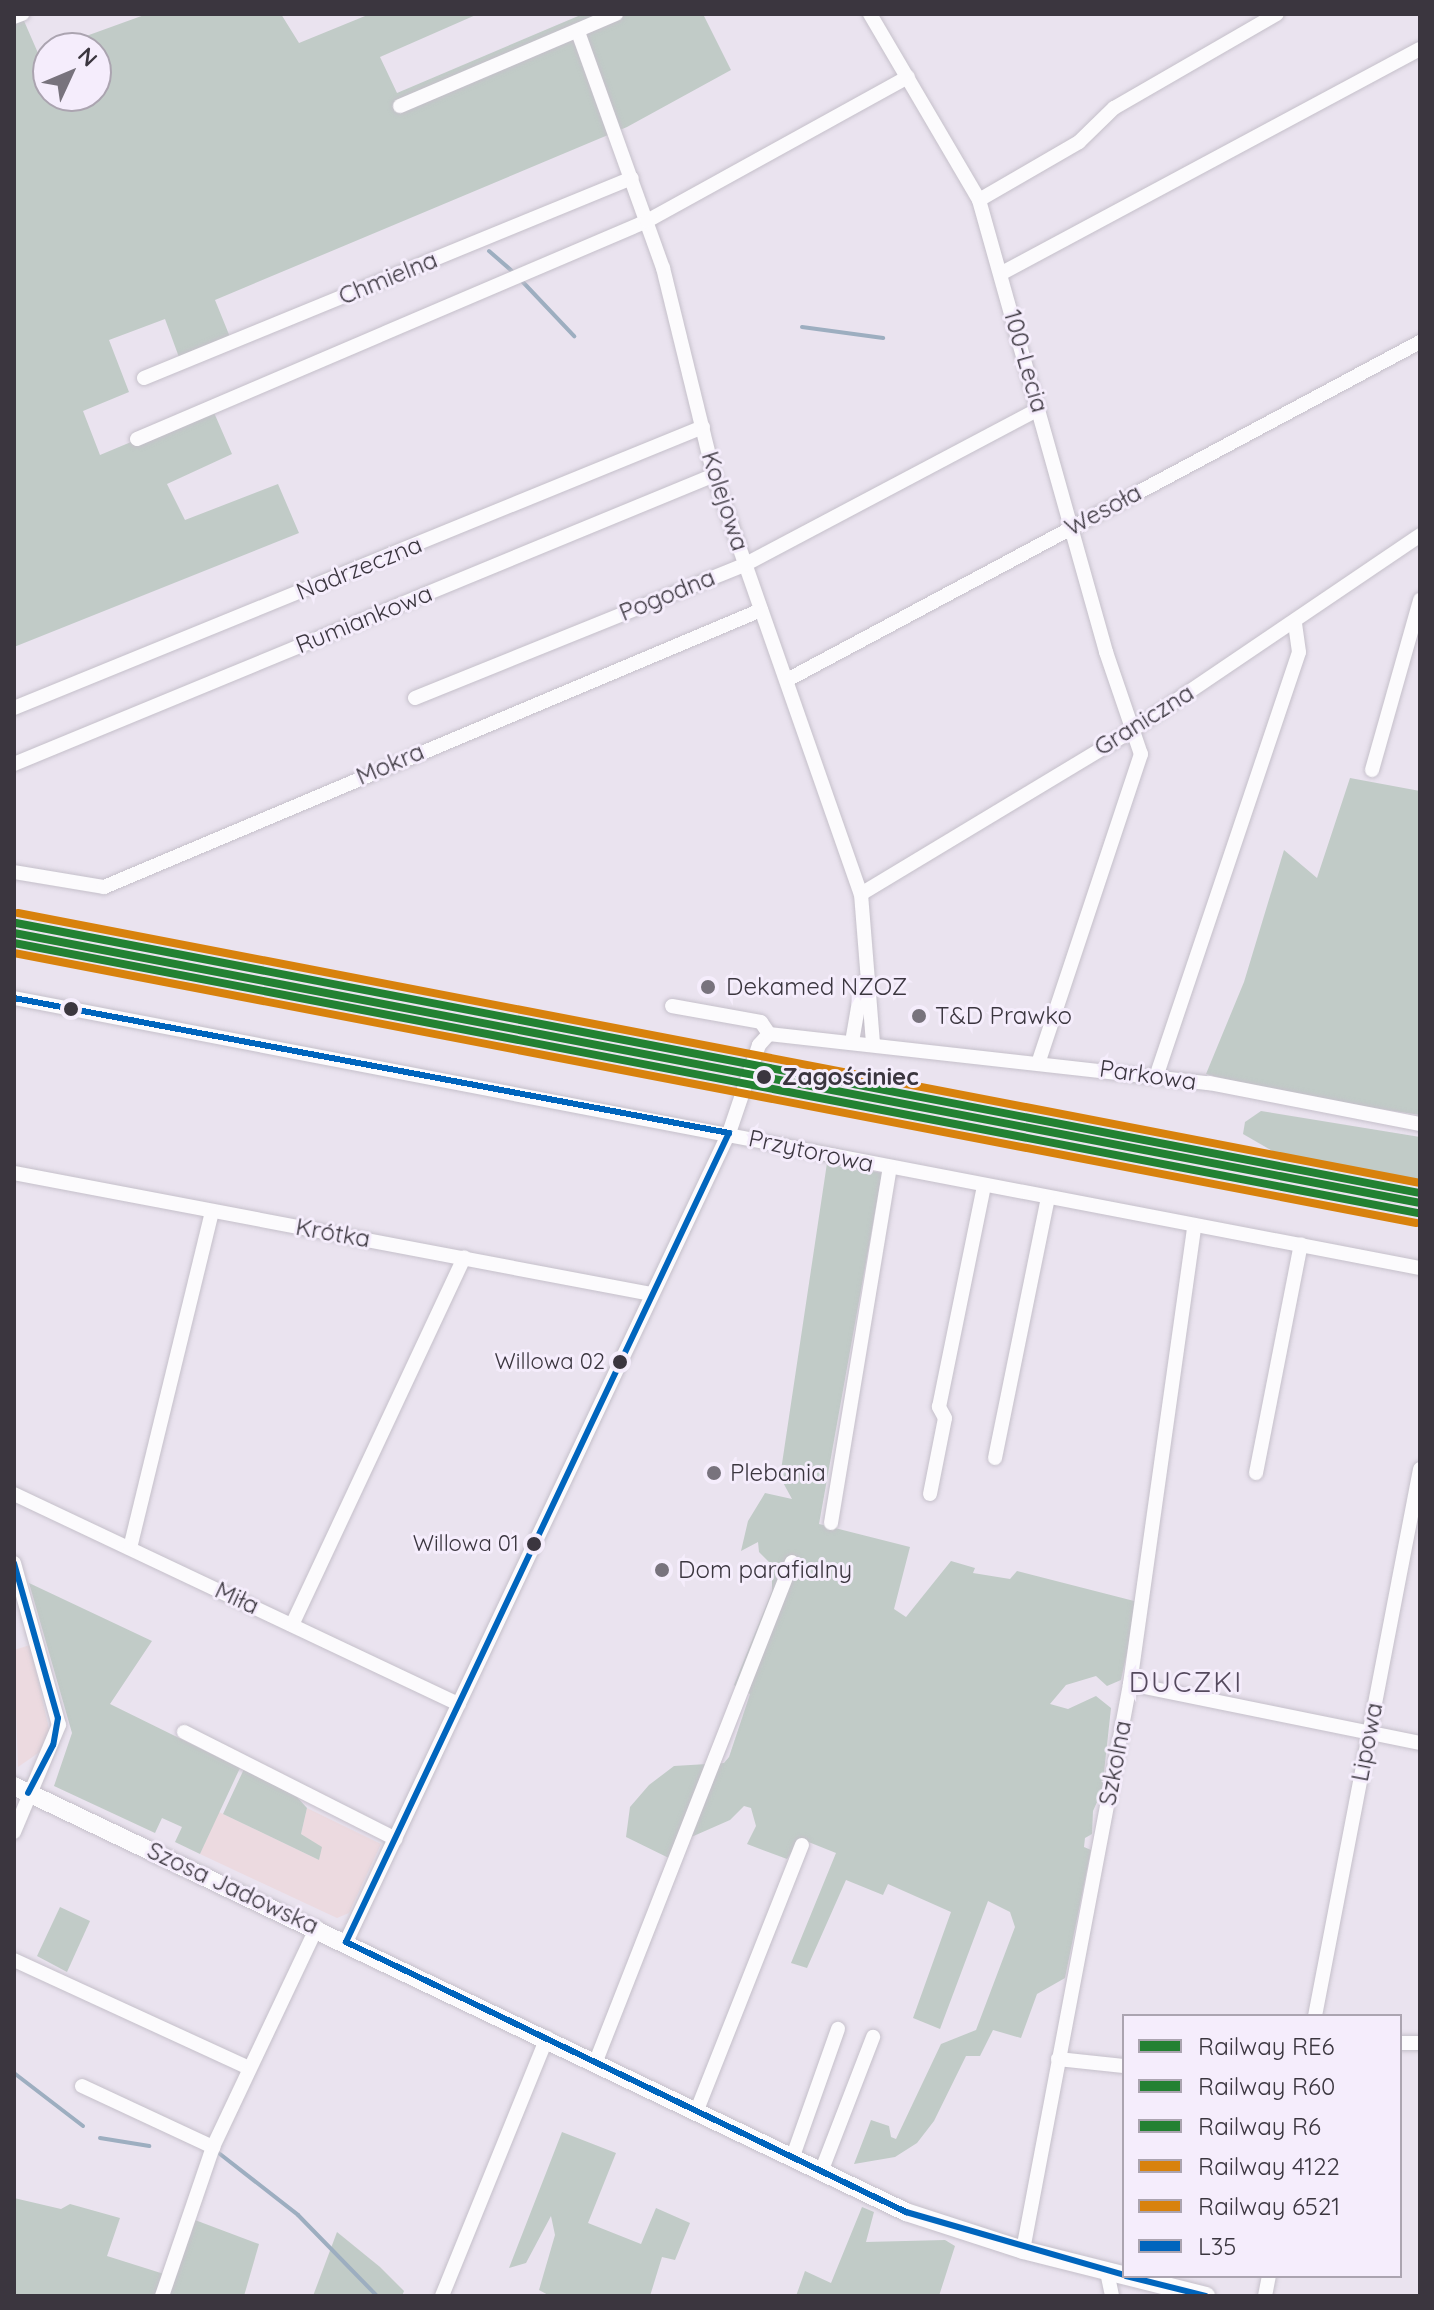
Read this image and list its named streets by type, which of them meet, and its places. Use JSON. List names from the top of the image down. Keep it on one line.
{"streets":{"main road":["Szosa Jadowska"],"street":["Chmielna","100-Lecia","Kolejowa","Wesoła","Nadrzeczna","Pogodna","Rumiankowa","Graniczna","Mokra","Parkowa","Przytorowa","Krótka","Miła","Lipowa","Szkolna"]},"crossings":[["Chmielna","Kolejowa"],["100-Lecia","Wesoła"],["100-Lecia","Pogodna"],["100-Lecia","Graniczna"],["100-Lecia","Parkowa"],["Kolejowa","Wesoła"],["Kolejowa","Nadrzeczna"],["Kolejowa","Pogodna"],["Kolejowa","Rumiankowa"],["Kolejowa","Graniczna"],["Kolejowa","Mokra"],["Kolejowa","Parkowa"],["Przytorowa","Szkolna"],["Szkolna","Szosa Jadowska"]],"districts":["DUCZKI"],"places":["Dekamed NZOZ","T&D Prawko","Zagościniec","Willowa 02","Plebania","Willowa 01","Dom parafialny"],"lines":["rail line 6521","rail line R6","rail line RE6","rail line R60","rail line 4122","transit line L35"],"legend":["Railway RE6","Railway R60","Railway R6","Railway 4122","Railway 6521","L35"],"north":"top right"}
